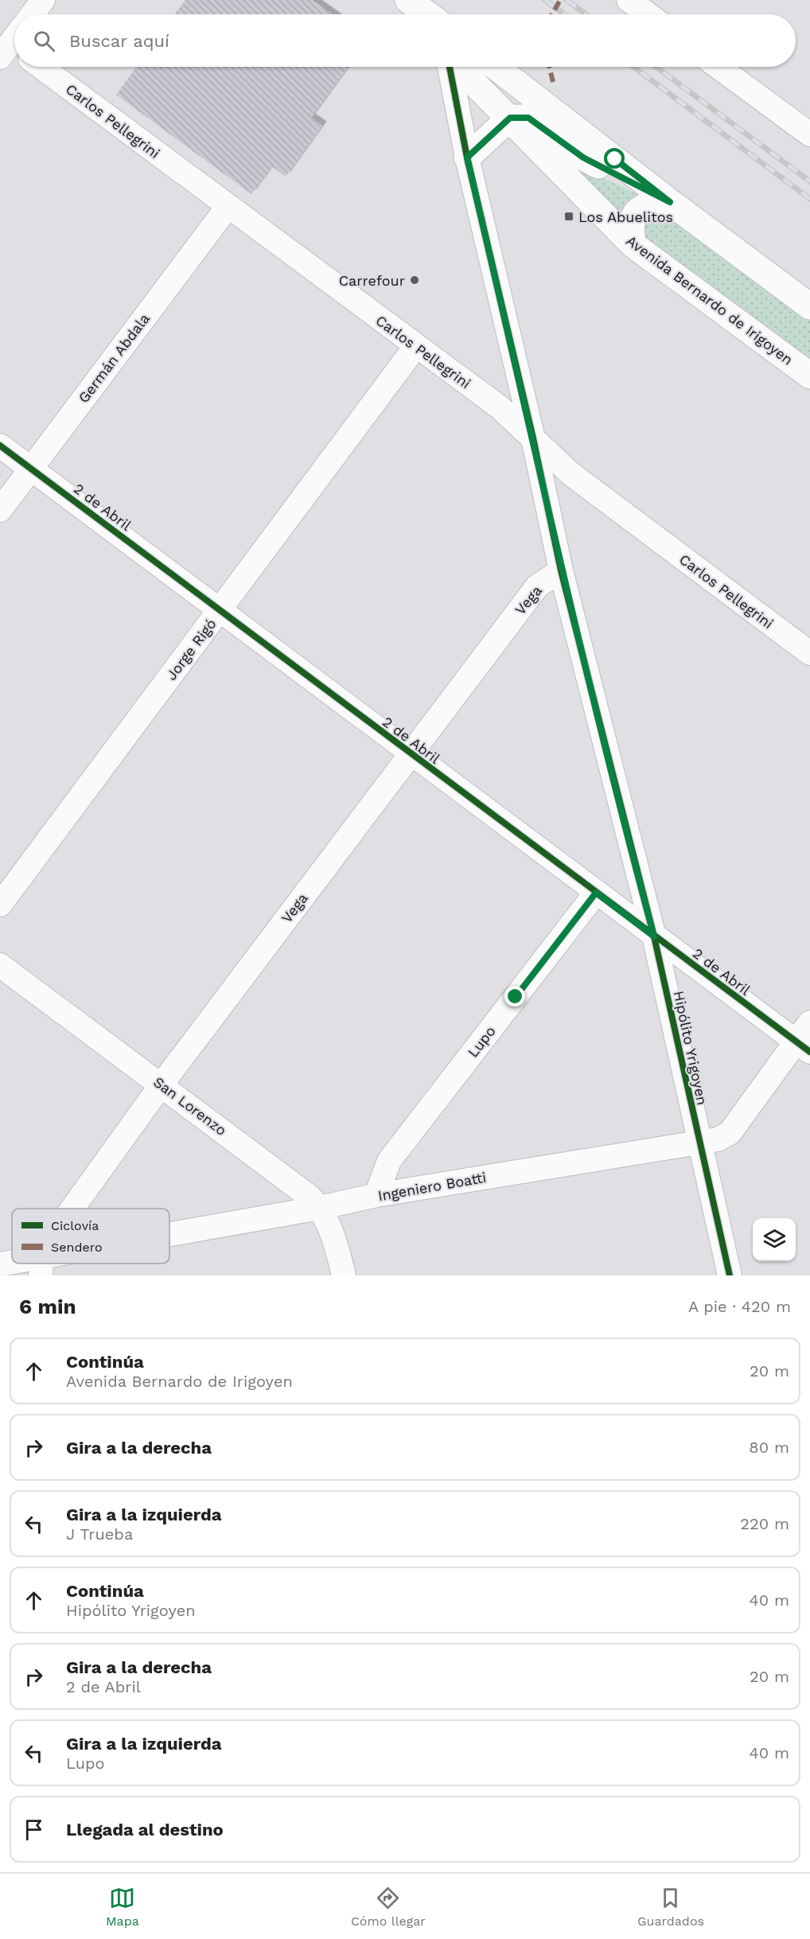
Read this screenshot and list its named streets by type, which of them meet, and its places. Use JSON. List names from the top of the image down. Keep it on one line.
{"streets":{"main road":["Avenida Bernardo de Irigoyen"],"street":["Carlos Pellegrini","Germán Abdala","2 de Abril","Vega","Jorge Rigó","Lupo","Hipólito Yrigoyen","San Lorenzo","Ingeniero Boatti"]},"crossings":[["Carlos Pellegrini","Germán Abdala"],["Carlos Pellegrini","Jorge Rigó"],["Carlos Pellegrini","Hipólito Yrigoyen"],["Germán Abdala","2 de Abril"],["2 de Abril","Vega"],["2 de Abril","Jorge Rigó"],["2 de Abril","Lupo"],["2 de Abril","Hipólito Yrigoyen"],["2 de Abril","Ingeniero Boatti"],["Vega","Hipólito Yrigoyen"],["Vega","San Lorenzo"],["Lupo","Ingeniero Boatti"],["Hipólito Yrigoyen","Ingeniero Boatti"],["San Lorenzo","Ingeniero Boatti"]],"places":{"transit":["Los Abuelitos"],"other":["Carrefour"]},"legend":["Ciclovía","Sendero"],"page":{"search":"Buscar aquí","heading":["6 min","A pie · 420 m"],"list":[["Continúa","Avenida Bernardo de Irigoyen","20 m"],["Gira a la derecha","80 m"],["Gira a la izquierda","J Trueba","220 m"],["Continúa","Hipólito Yrigoyen","40 m"],["Gira a la derecha","2 de Abril","20 m"],["Gira a la izquierda","Lupo","40 m"],"Llegada al destino"],"nav":["Mapa","Cómo llegar","Guardados"]}}
